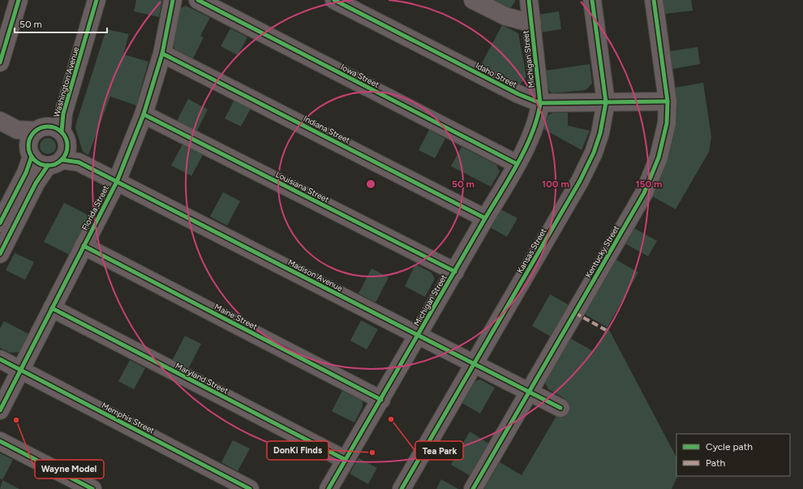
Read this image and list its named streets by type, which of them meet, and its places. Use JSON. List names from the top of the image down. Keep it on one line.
{"streets":{"street":["Michigan Street","Idaho Street","Iowa Street","Washington Avenue","Indiana Street","Louisiana Street","Florida Street","Kansas Street","Kentucky Street","Madison Avenue","Maine Street","Maryland Street","Memphis Street"]},"crossings":[["Michigan Street","Idaho Street"],["Michigan Street","Iowa Street"],["Michigan Street","Indiana Street"],["Michigan Street","Louisiana Street"],["Michigan Street","Madison Avenue"],["Michigan Street","Maine Street"],["Michigan Street","Maryland Street"],["Idaho Street","Kansas Street"],["Idaho Street","Kentucky Street"],["Washington Avenue","Madison Avenue"],["Indiana Street","Florida Street"],["Louisiana Street","Florida Street"],["Florida Street","Madison Avenue"],["Florida Street","Maine Street"],["Florida Street","Maryland Street"],["Florida Street","Memphis Street"],["Kansas Street","Madison Avenue"],["Kentucky Street","Madison Avenue"]],"places":["Tea Park","Wayne Model","DonKi Finds"],"legend":["Cycle path","Path"],"scale_bar":"50 m","rings":["50 m","100 m","150 m"]}
